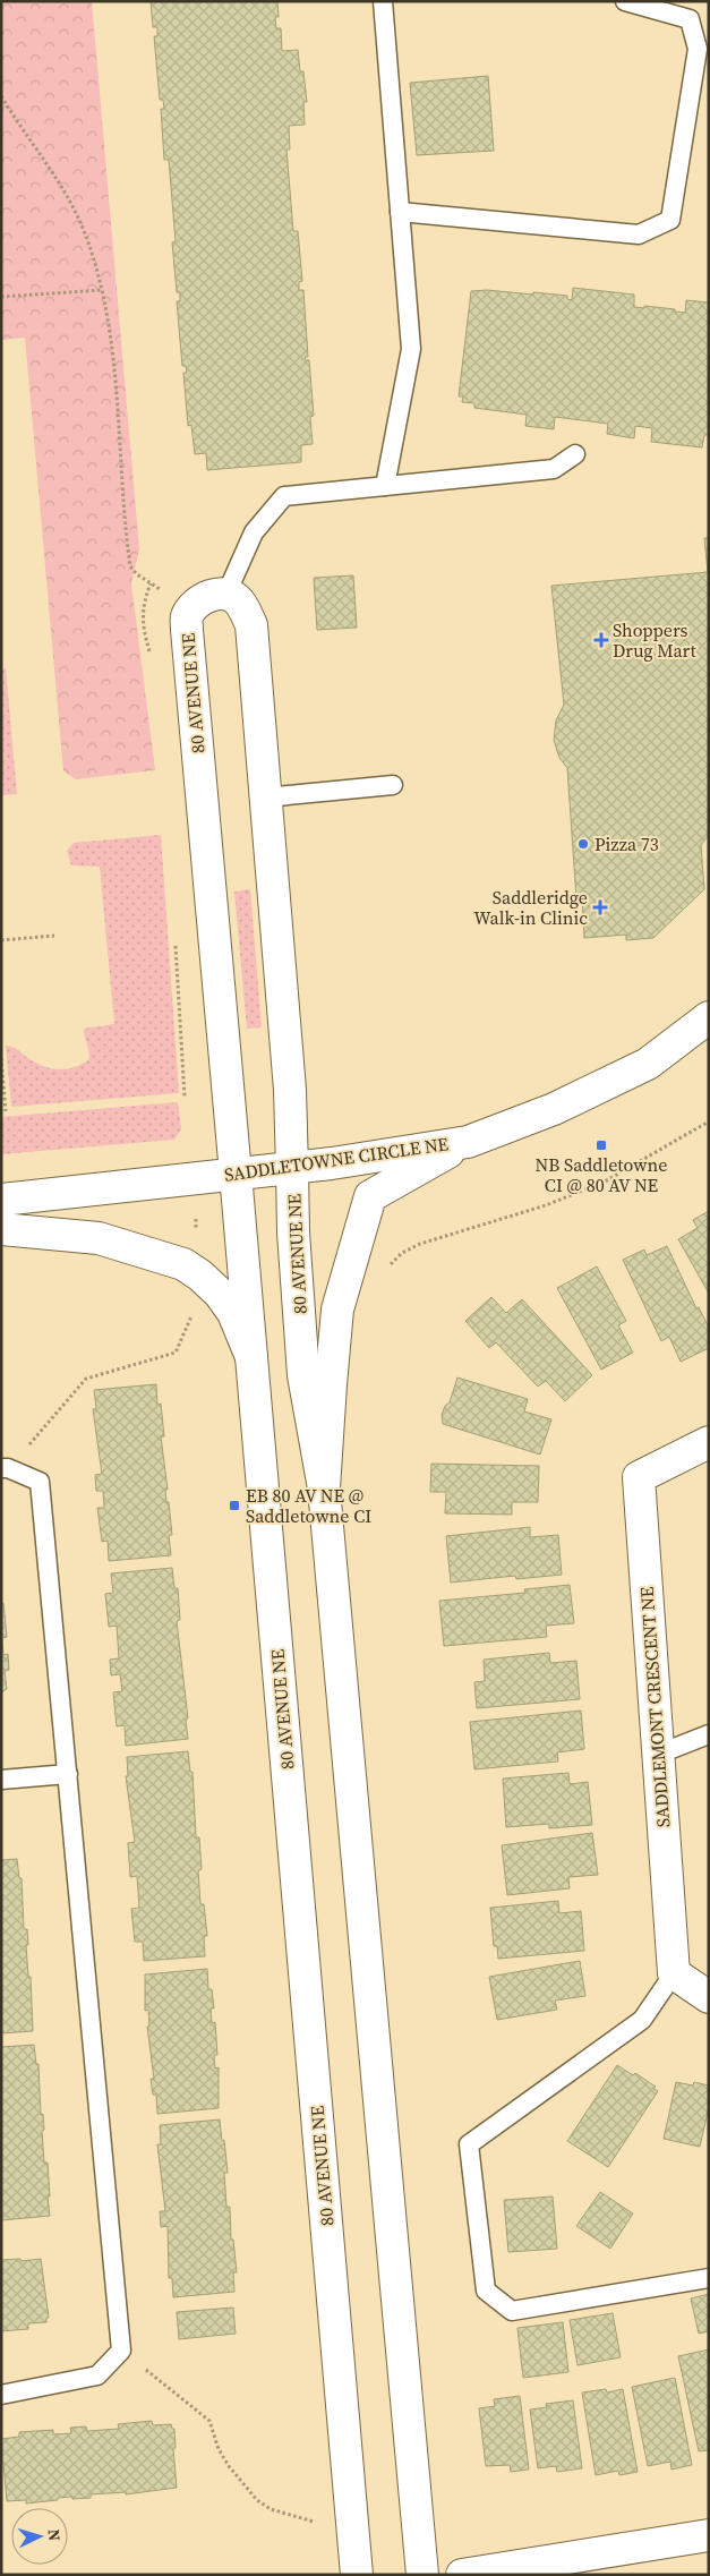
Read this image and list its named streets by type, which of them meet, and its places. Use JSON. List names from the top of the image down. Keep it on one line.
{"streets":{"street":["80 AVENUE NE","SADDLETOWNE CIRCLE NE","SADDLEMONT CRESCENT NE"]},"crossings":[["80 AVENUE NE","SADDLETOWNE CIRCLE NE"]],"places":{"health":["Shoppers Drug Mart","Saddleridge Walk-in Clinic"],"other":["Pizza 73"],"transit":["NB Saddletowne CI @ 80 AV NE","EB 80 AV NE @ Saddletowne CI"]},"north":"right"}
